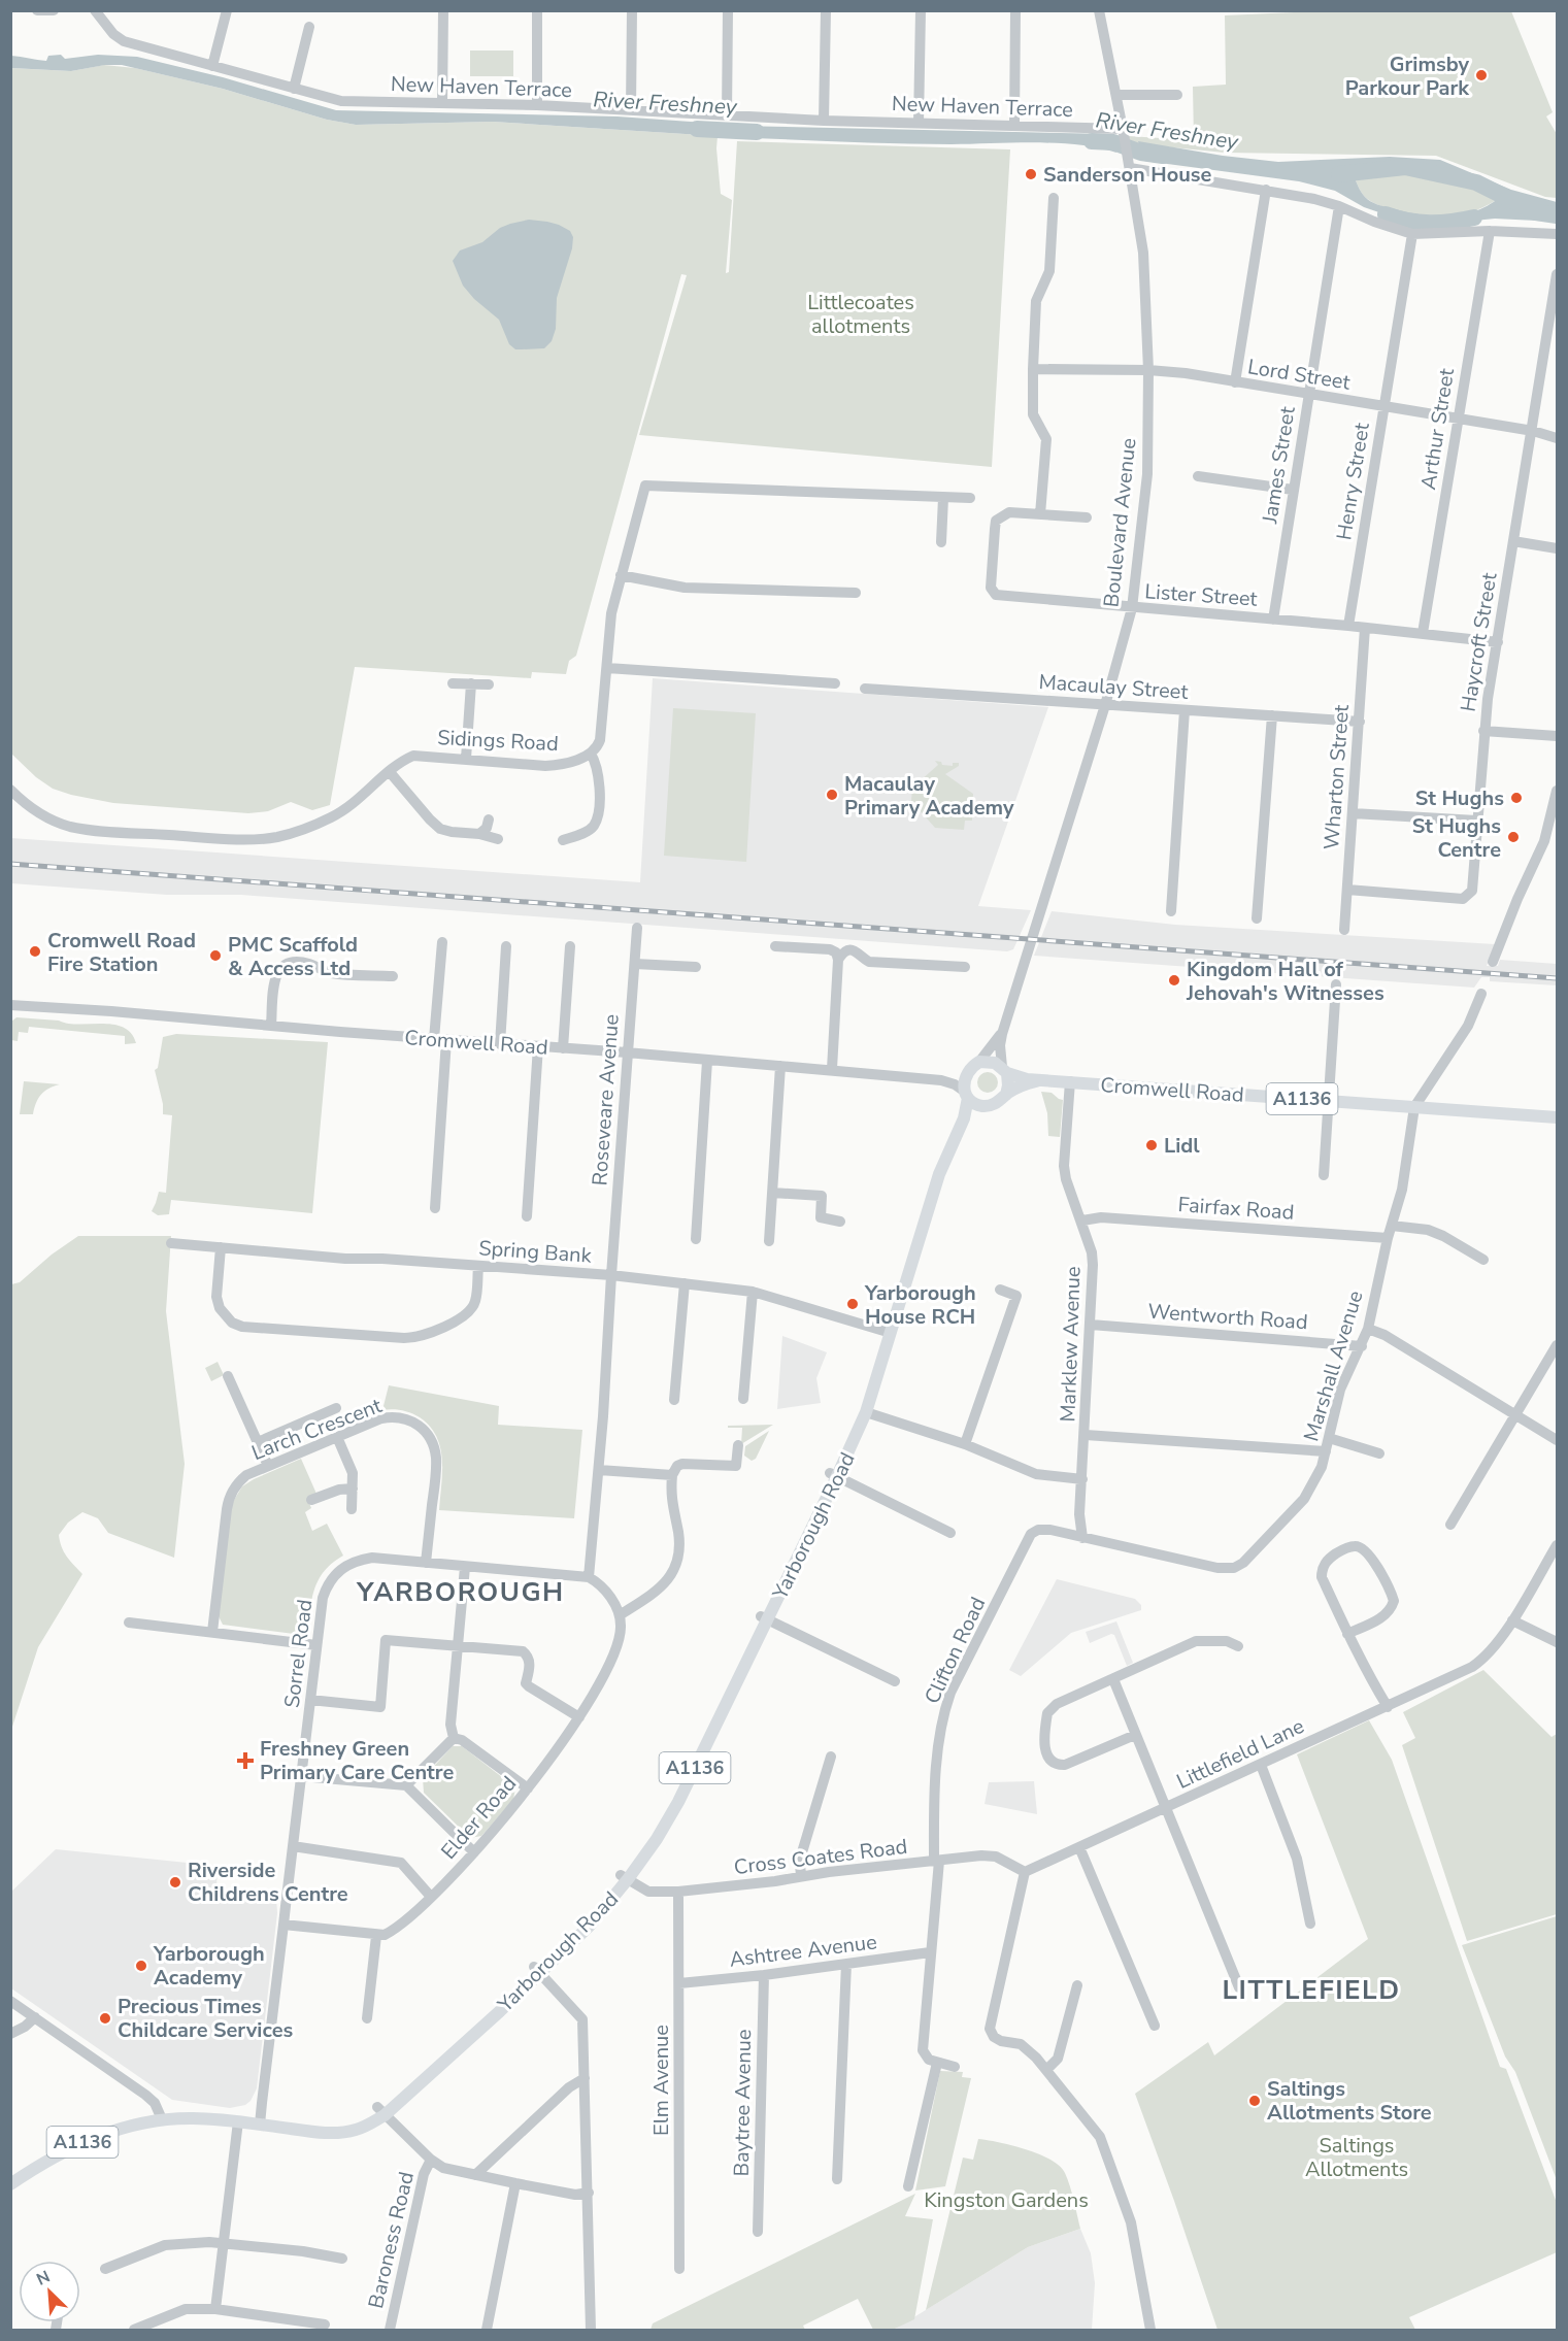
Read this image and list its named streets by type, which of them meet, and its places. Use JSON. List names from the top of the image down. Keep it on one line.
{"streets":{"main road":["Cromwell Road","A1136","Yarborough Road"],"street":["New Haven Terrace","Lord Street","Arthur Street","James Street","Henry Street","Boulevard Avenue","Lister Street","Haycroft Street","Macaulay Street","Sidings Road","Wharton Street","Roseveare Avenue","Fairfax Road","Spring Bank","Wentworth Road","Marklew Avenue","Marshall Avenue","Larch Crescent","Clifton Road","Sorrel Road","Littlefield Lane","Elder Road","Cross Coates Road","Ashtree Avenue","Elm Avenue","Baytree Avenue","Baroness Road"]},"crossings":[["New Haven Terrace","Boulevard Avenue"],["Lord Street","Arthur Street"],["Lord Street","James Street"],["Lord Street","Henry Street"],["Lord Street","Boulevard Avenue"],["Lord Street","Haycroft Street"],["Arthur Street","Lister Street"],["James Street","Lister Street"],["Henry Street","Lister Street"],["Boulevard Avenue","Lister Street"],["Boulevard Avenue","Macaulay Street"],["Boulevard Avenue","Cromwell Road"],["Boulevard Avenue","A1136"],["Boulevard Avenue","Yarborough Road"],["Lister Street","Haycroft Street"],["Lister Street","Wharton Street"],["Haycroft Street","Wharton Street"],["Macaulay Street","Wharton Street"],["Cromwell Road","A1136"],["Cromwell Road","Roseveare Avenue"],["Cromwell Road","Marklew Avenue"],["Cromwell Road","Marshall Avenue"],["Cromwell Road","Yarborough Road"],["A1136","Yarborough Road"],["Roseveare Avenue","Spring Bank"],["Roseveare Avenue","Sorrel Road"],["Fairfax Road","Marklew Avenue"],["Fairfax Road","Marshall Avenue"],["Spring Bank","Yarborough Road"],["Wentworth Road","Marklew Avenue"],["Wentworth Road","Marshall Avenue"],["Marklew Avenue","Clifton Road"],["Marshall Avenue","Clifton Road"],["Larch Crescent","Sorrel Road"],["Yarborough Road","Sorrel Road"],["Yarborough Road","Cross Coates Road"],["Yarborough Road","Baroness Road"],["Clifton Road","Cross Coates Road"],["Clifton Road","Ashtree Avenue"],["Littlefield Lane","Cross Coates Road"],["Cross Coates Road","Elm Avenue"],["Ashtree Avenue","Elm Avenue"],["Ashtree Avenue","Baytree Avenue"]],"districts":["YARBOROUGH","LITTLEFIELD"],"water":["River Freshney"],"parks":["Littlecoates allotments","Saltings Allotments","Kingston Gardens"],"places":{"other":["Grimsby Parkour Park","Sanderson House","Macaulay Primary Academy","St Hughs","St Hughs Centre","Cromwell Road Fire Station","PMC Scaffold & Access Ltd","Kingdom Hall of Jehovah's Witnesses","Lidl","Yarborough House RCH","Riverside Childrens Centre","Yarborough Academy","Precious Times Childcare Services","Saltings Allotments Store"],"health":["Freshney Green Primary Care Centre"]},"north":"top left"}
